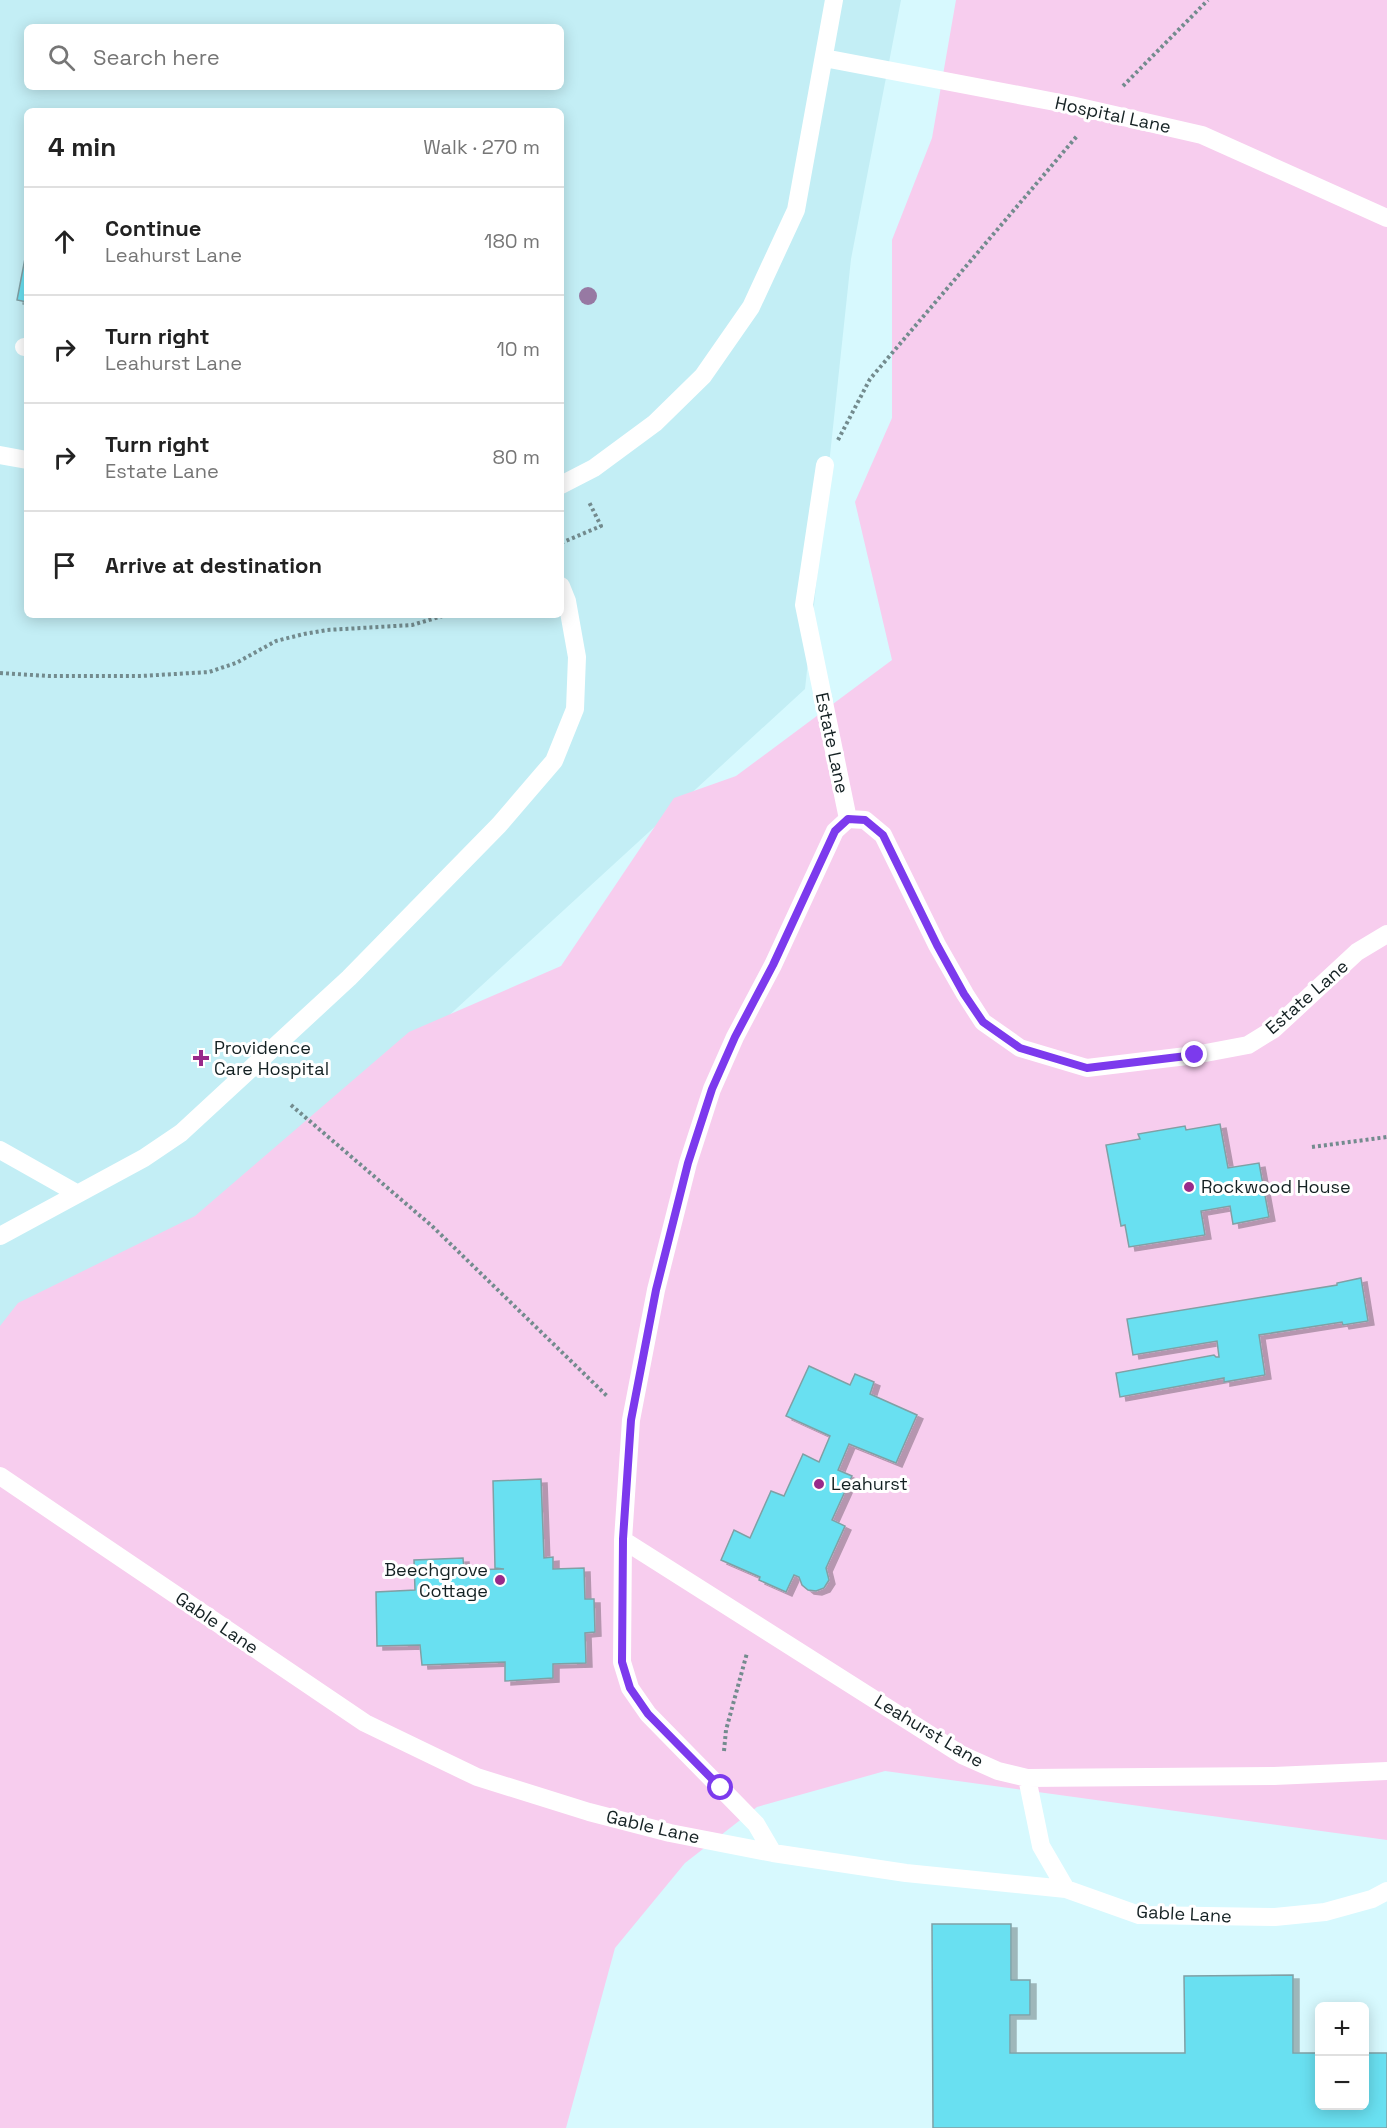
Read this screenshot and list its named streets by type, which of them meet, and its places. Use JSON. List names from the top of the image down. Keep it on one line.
{"streets":{"lane":["Hospital Lane","Estate Lane","Gable Lane","Leahurst Lane"]},"places":{"health":["Providence Care Hospital"],"other":["Rockwood House","Leahurst","Beechgrove Cottage"]},"page":{"search":"Search here","heading":["4 min","Walk · 270 m"],"list":[["Continue","Leahurst Lane","180 m"],["Turn right","Leahurst Lane","10 m"],["Turn right","Estate Lane","80 m"],"Arrive at destination"],"map_buttons":["+","−"]}}
